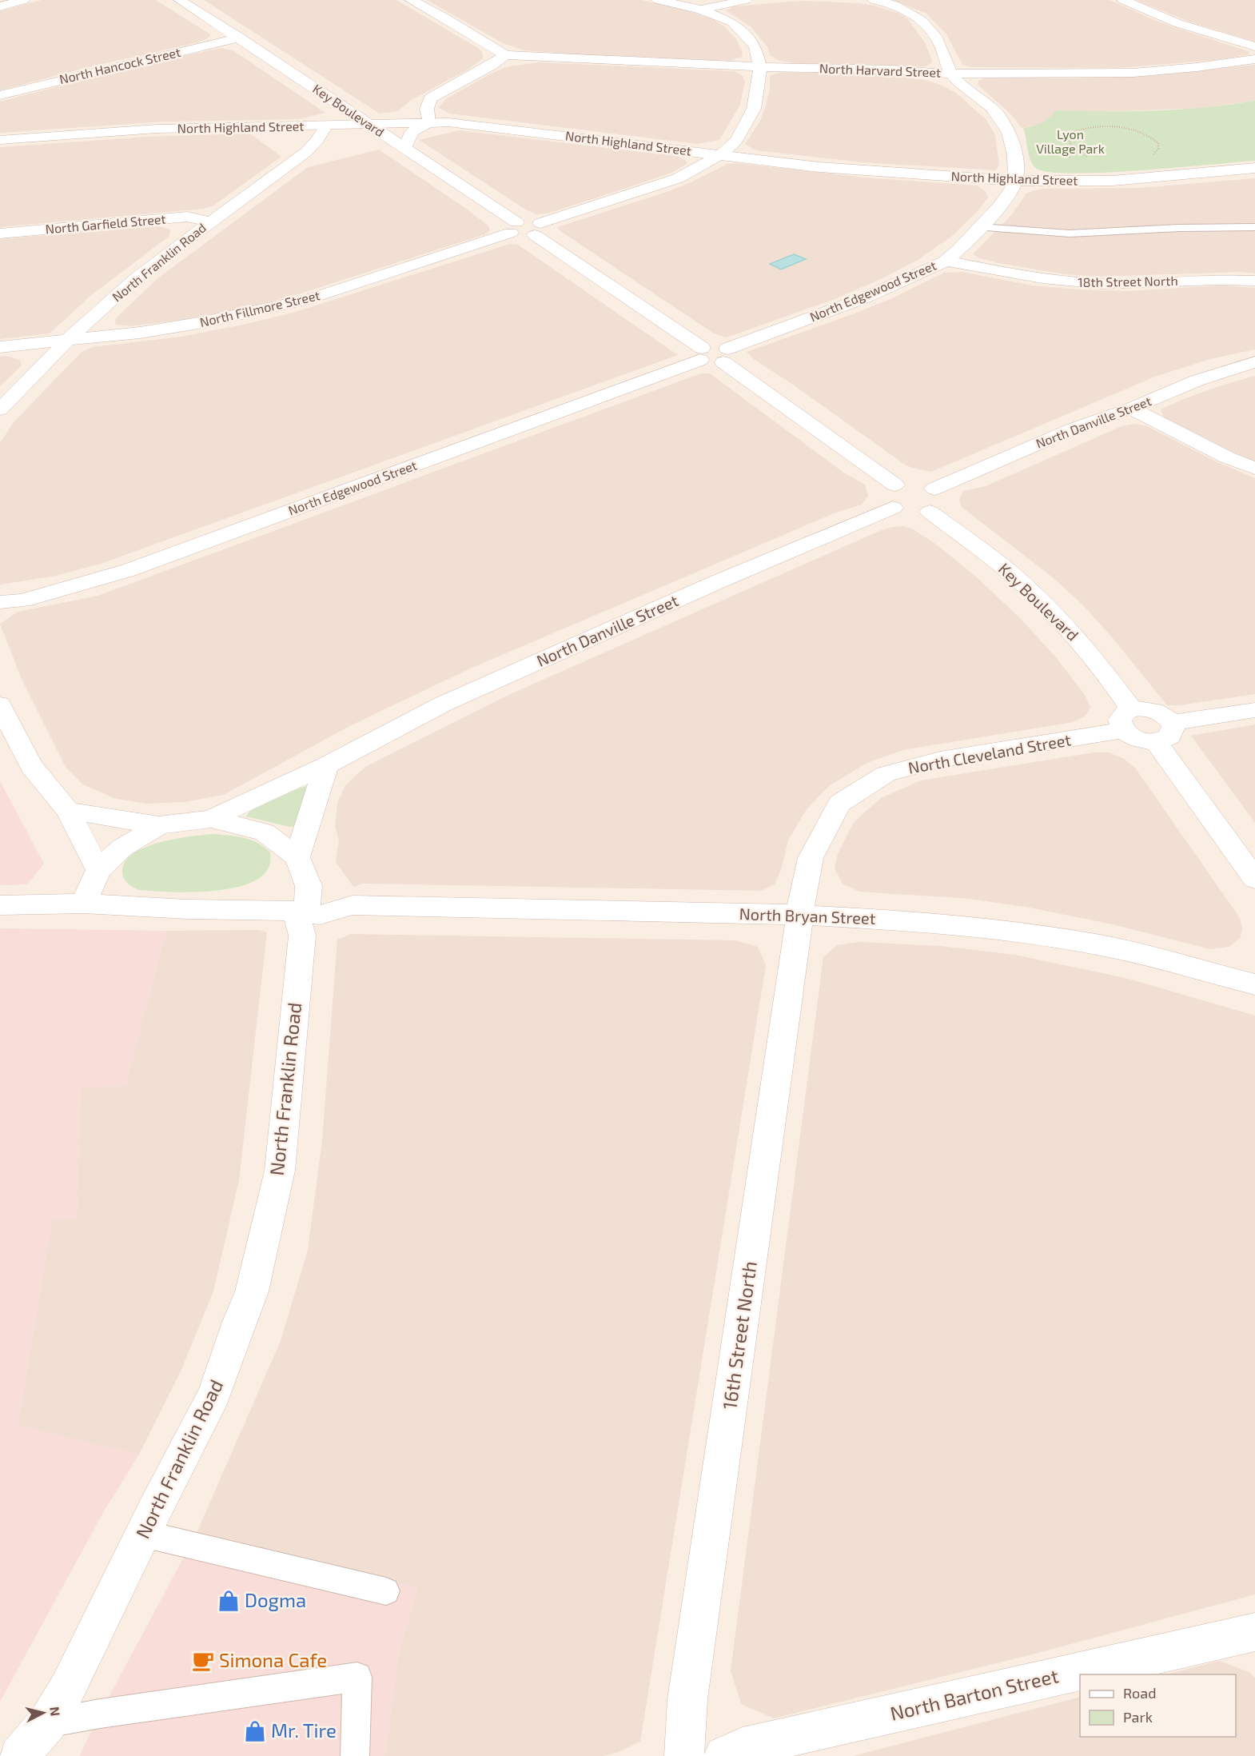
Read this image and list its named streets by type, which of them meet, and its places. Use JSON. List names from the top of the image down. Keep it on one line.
{"streets":{"street":["North Hancock Street","North Harvard Street","Key Boulevard","North Highland Street","North Garfield Street","North Franklin Road","18th Street North","North Edgewood Street","North Fillmore Street","North Danville Street","North Cleveland Street","North Bryan Street","16th Street North","North Barton Street"]},"crossings":[["North Hancock Street","Key Boulevard"],["Key Boulevard","North Highland Street"],["Key Boulevard","North Fillmore Street"],["Key Boulevard","North Cleveland Street"],["North Highland Street","North Franklin Road"],["North Highland Street","North Edgewood Street"],["North Garfield Street","North Franklin Road"],["North Franklin Road","North Fillmore Street"],["North Franklin Road","North Bryan Street"],["18th Street North","North Edgewood Street"],["North Cleveland Street","North Bryan Street"],["North Cleveland Street","16th Street North"],["North Bryan Street","16th Street North"]],"parks":["Lyon Village Park"],"places":{"shop":["Dogma","Mr. Tire"],"cafe":["Simona Cafe"]},"legend":["Road","Park"],"north":"right"}
